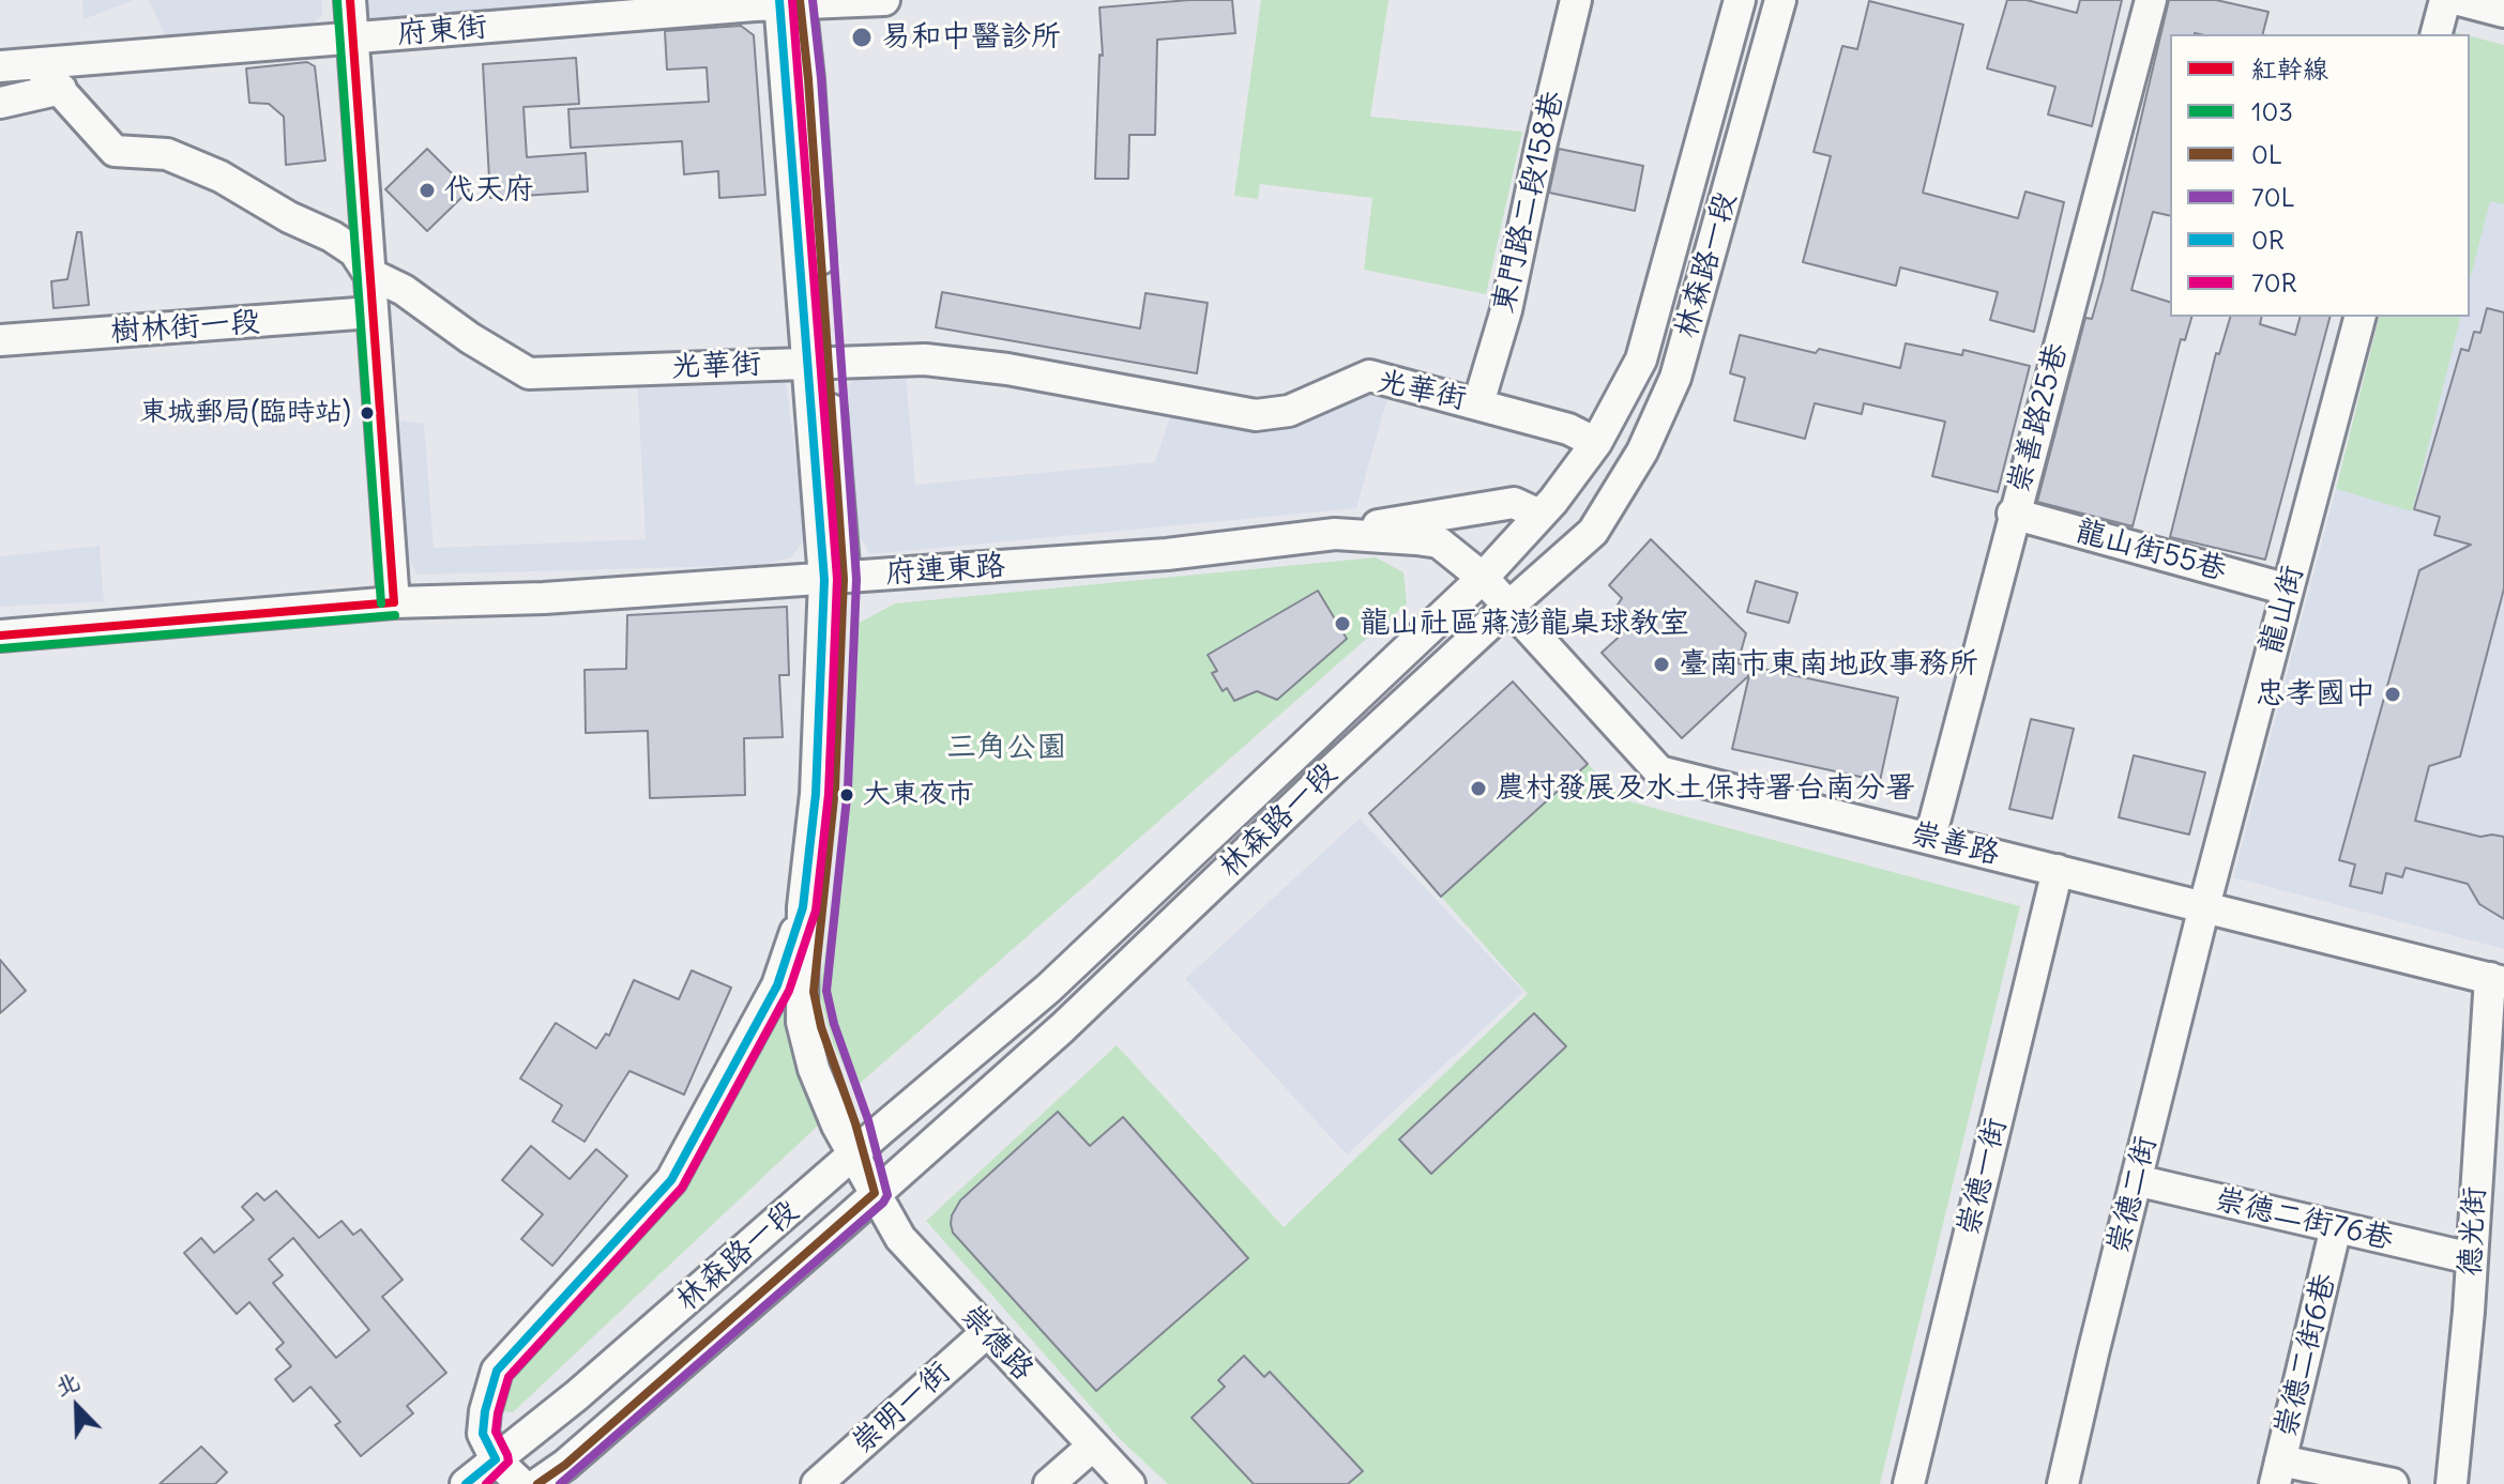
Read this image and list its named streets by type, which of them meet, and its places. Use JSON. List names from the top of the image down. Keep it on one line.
{"streets":{"street":["府東街","東門路二段158巷","林森路一段","樹林街一段","光華街","崇善路25巷","龍山街55巷","府連東路","龍山街","崇善路","崇德一街","崇德二街","崇德二街76巷","德光街","崇德路","崇德二街6巷","崇明一街"]},"crossings":[["府東街","光華街"],["東門路二段158巷","光華街"],["林森路一段","光華街"],["林森路一段","府連東路"],["林森路一段","崇善路"],["林森路一段","崇德路"],["崇善路25巷","龍山街55巷"],["崇善路25巷","崇善路"],["龍山街55巷","龍山街"],["府連東路","崇善路"],["龍山街","崇善路"],["龍山街","崇德二街"],["崇善路","崇德一街"],["崇善路","崇德二街"],["崇善路","德光街"],["崇德二街","崇德二街76巷"],["崇德二街76巷","德光街"],["崇德二街76巷","崇德二街6巷"],["崇德路","崇明一街"]],"parks":["三角公園"],"places":["易和中醫診所","代天府","東城郵局(臨時站)","龍山社區蔣澎龍桌球教室","臺南市東南地政事務所","忠孝國中","農村發展及水土保持署台南分署","大東夜市"],"lines":["transit line 紅幹線","transit line 0L","transit line 70L","transit line 0R","transit line 70R","transit line 103"],"legend":["紅幹線","103","0L","70L","0R","70R"],"north":"top left"}
